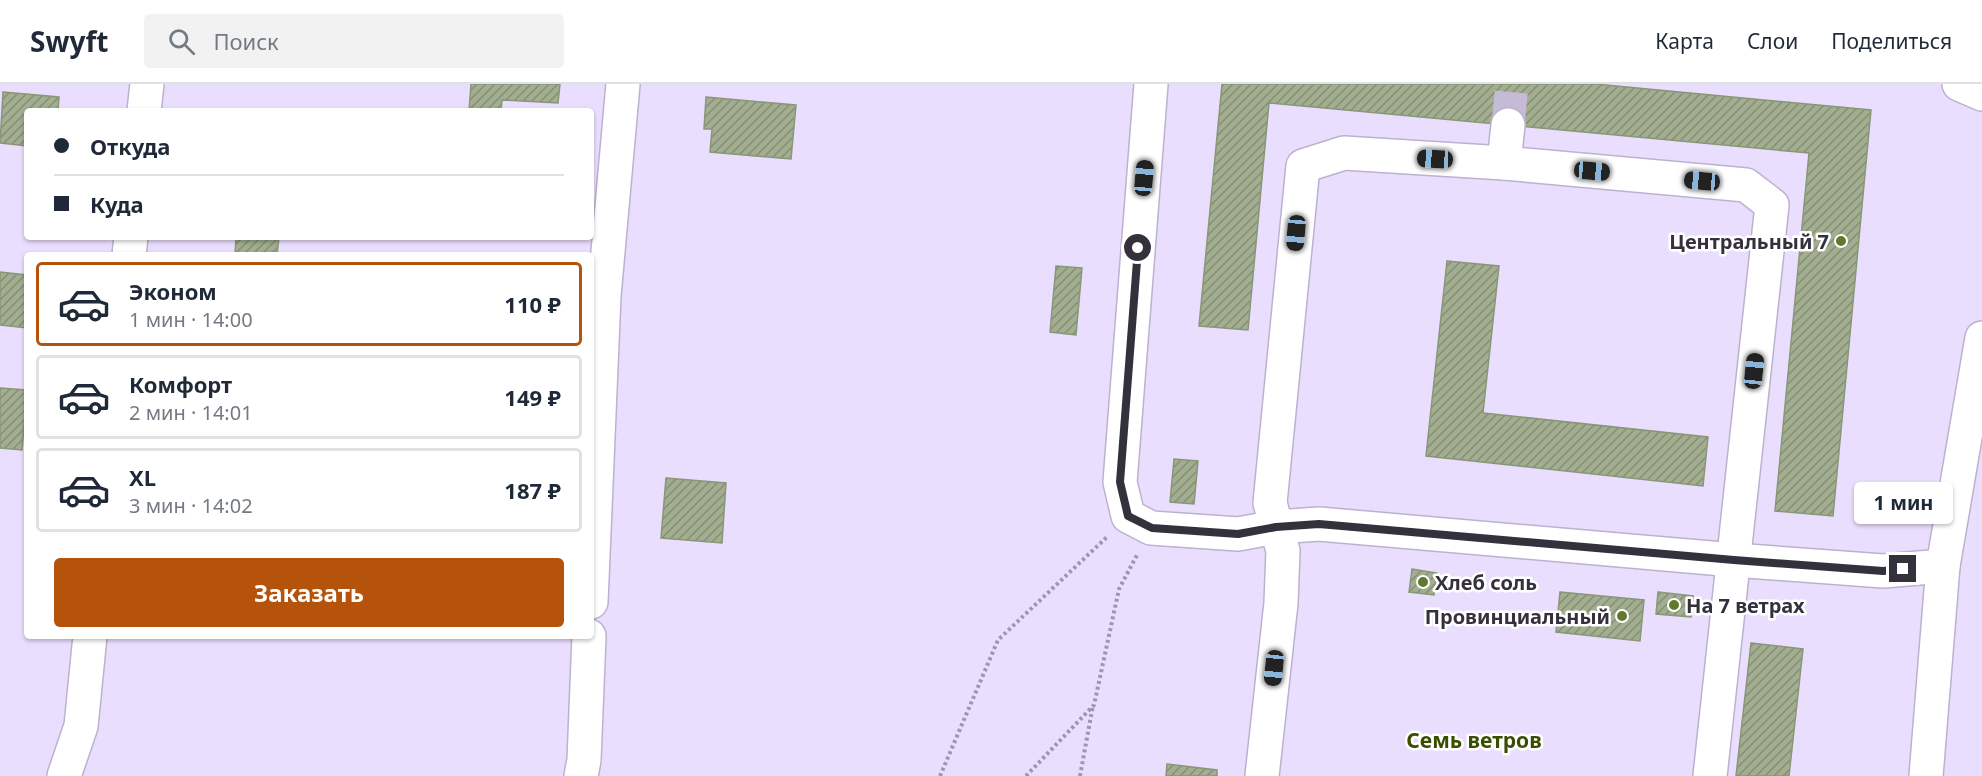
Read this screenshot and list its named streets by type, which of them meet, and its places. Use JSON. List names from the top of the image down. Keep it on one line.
{"districts":["Семь ветров"],"places":["Центральный 7","Хлеб соль","На 7 ветрах","Провинциальный"],"page":{"header":"Swyft","search":"Поиск","nav":["Карта","Слои","Поделиться"],"banner":["Откуда","Куда"],"list":[{"name":"Эконом","note":"1 мин · 14:00","value":"110 ₽"},{"name":"Комфорт","note":"2 мин · 14:01","value":"149 ₽"},{"name":"XL","note":"3 мин · 14:02","value":"187 ₽"}],"bubble":"1 мин","buttons":"Заказать"}}
